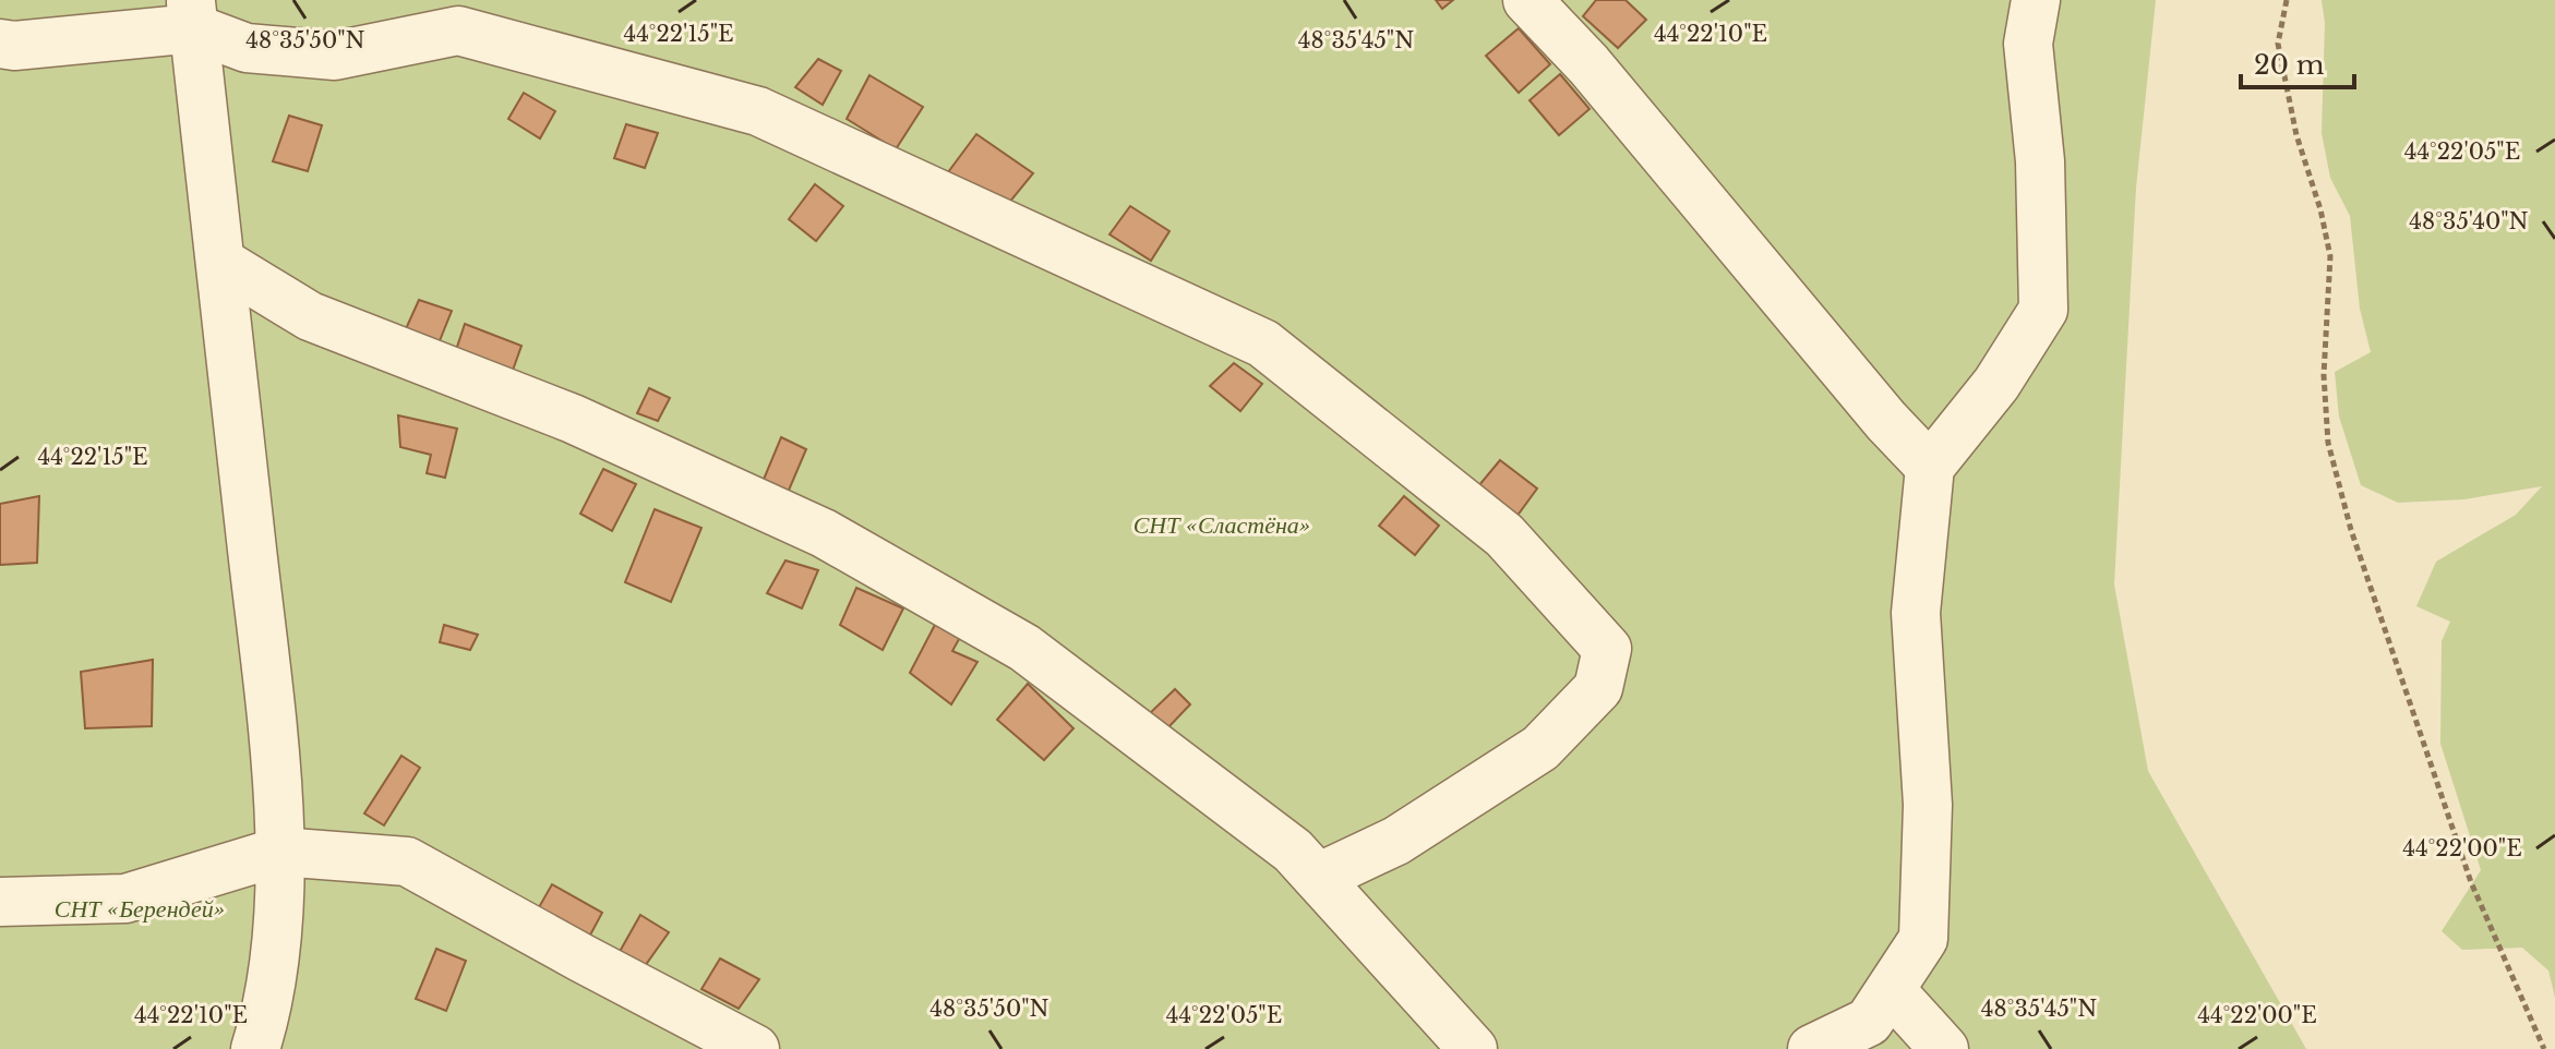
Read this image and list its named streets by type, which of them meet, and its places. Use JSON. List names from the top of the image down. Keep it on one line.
{"parks":["СНТ «Сластёна»","СНТ «Берендей»"],"scale_bar":"20 m","coordinates":["44°22'15\"E","44°22'10\"E","48°35'50\"N","48°35'45\"N","44°22'05\"E","48°35'40\"N","44°22'00\"E"]}
